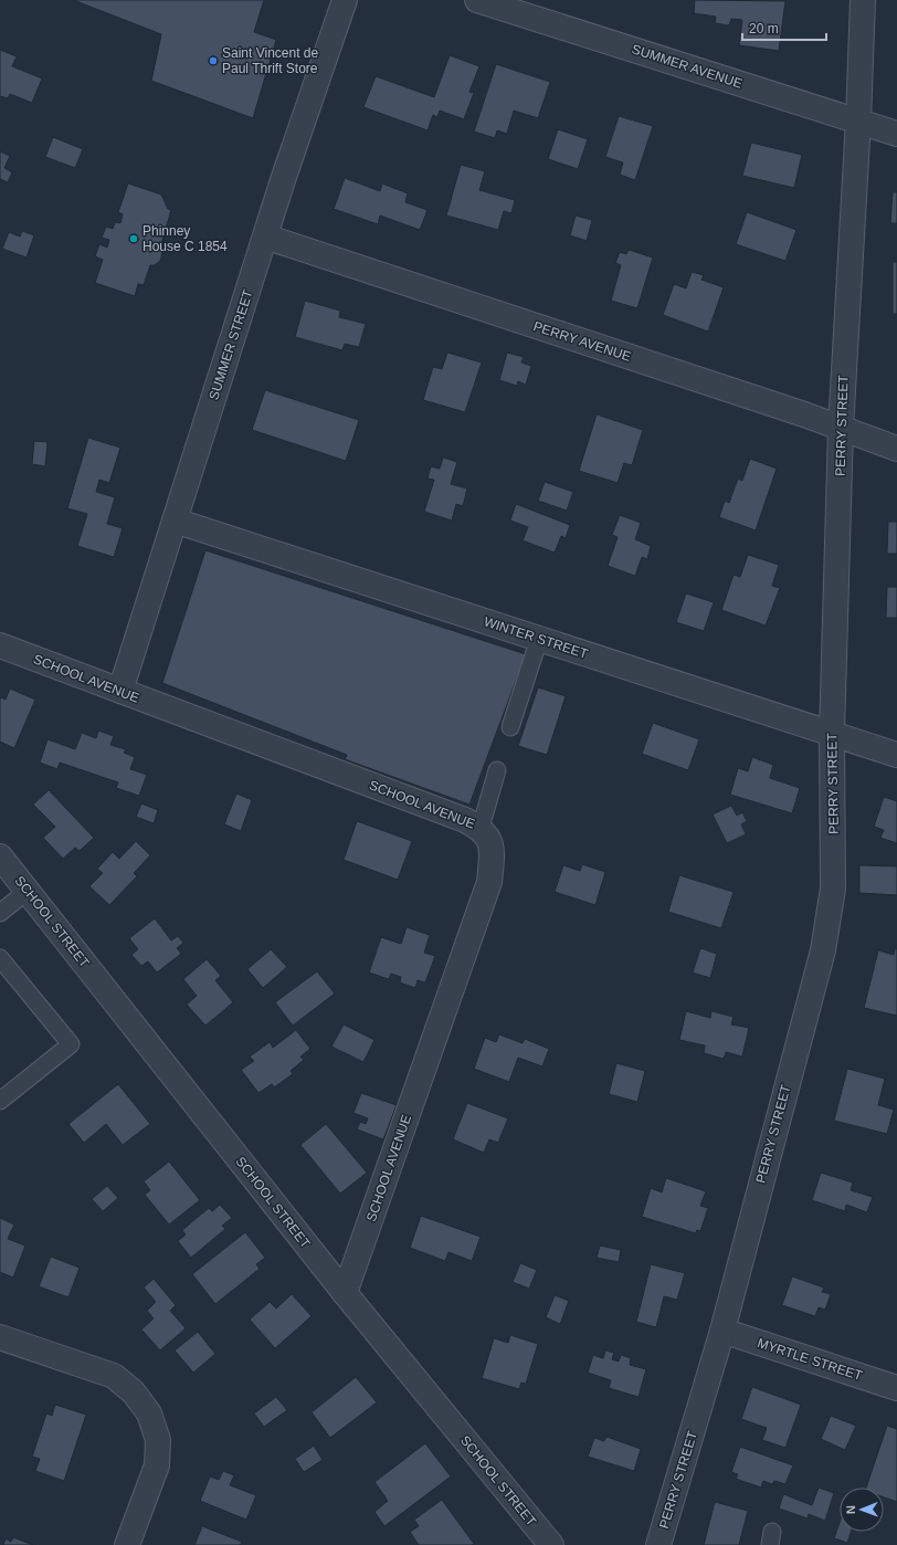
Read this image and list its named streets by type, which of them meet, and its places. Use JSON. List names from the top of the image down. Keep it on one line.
{"streets":{"street":["SUMMER AVENUE","PERRY AVENUE","SUMMER STREET","PERRY STREET","WINTER STREET","SCHOOL AVENUE","SCHOOL STREET","MYRTLE STREET"]},"crossings":[["SUMMER AVENUE","PERRY STREET"],["PERRY AVENUE","SUMMER STREET"],["PERRY AVENUE","PERRY STREET"],["SUMMER STREET","WINTER STREET"],["SUMMER STREET","SCHOOL AVENUE"],["PERRY STREET","WINTER STREET"],["PERRY STREET","MYRTLE STREET"],["SCHOOL AVENUE","SCHOOL STREET"]],"places":["Saint Vincent de Paul Thrift Store","Phinney House C 1854"],"scale_bar":"20 m","north":"left"}
